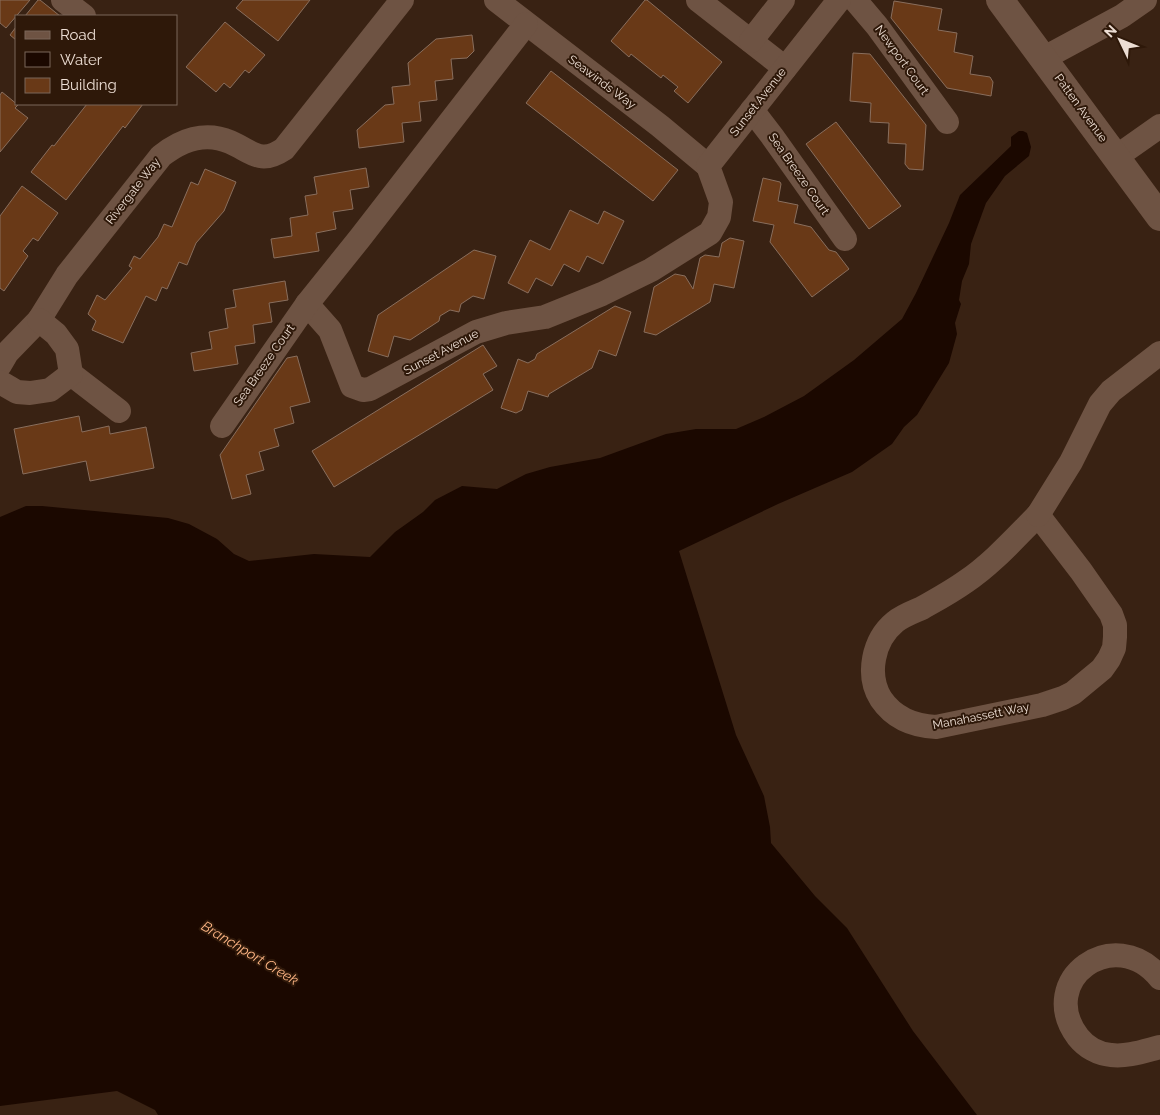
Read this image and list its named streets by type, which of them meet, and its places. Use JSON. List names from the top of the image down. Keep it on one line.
{"streets":{"street":["Newport Court","Seawinds Way","Sunset Avenue","Patten Avenue","Sea Breeze Court","Rivergate Way","Manahassett Way"]},"crossings":[["Seawinds Way","Sunset Avenue"],["Sunset Avenue","Sea Breeze Court"]],"water":["Branchport Creek"],"legend":["Road","Water","Building"],"north":"top left"}
